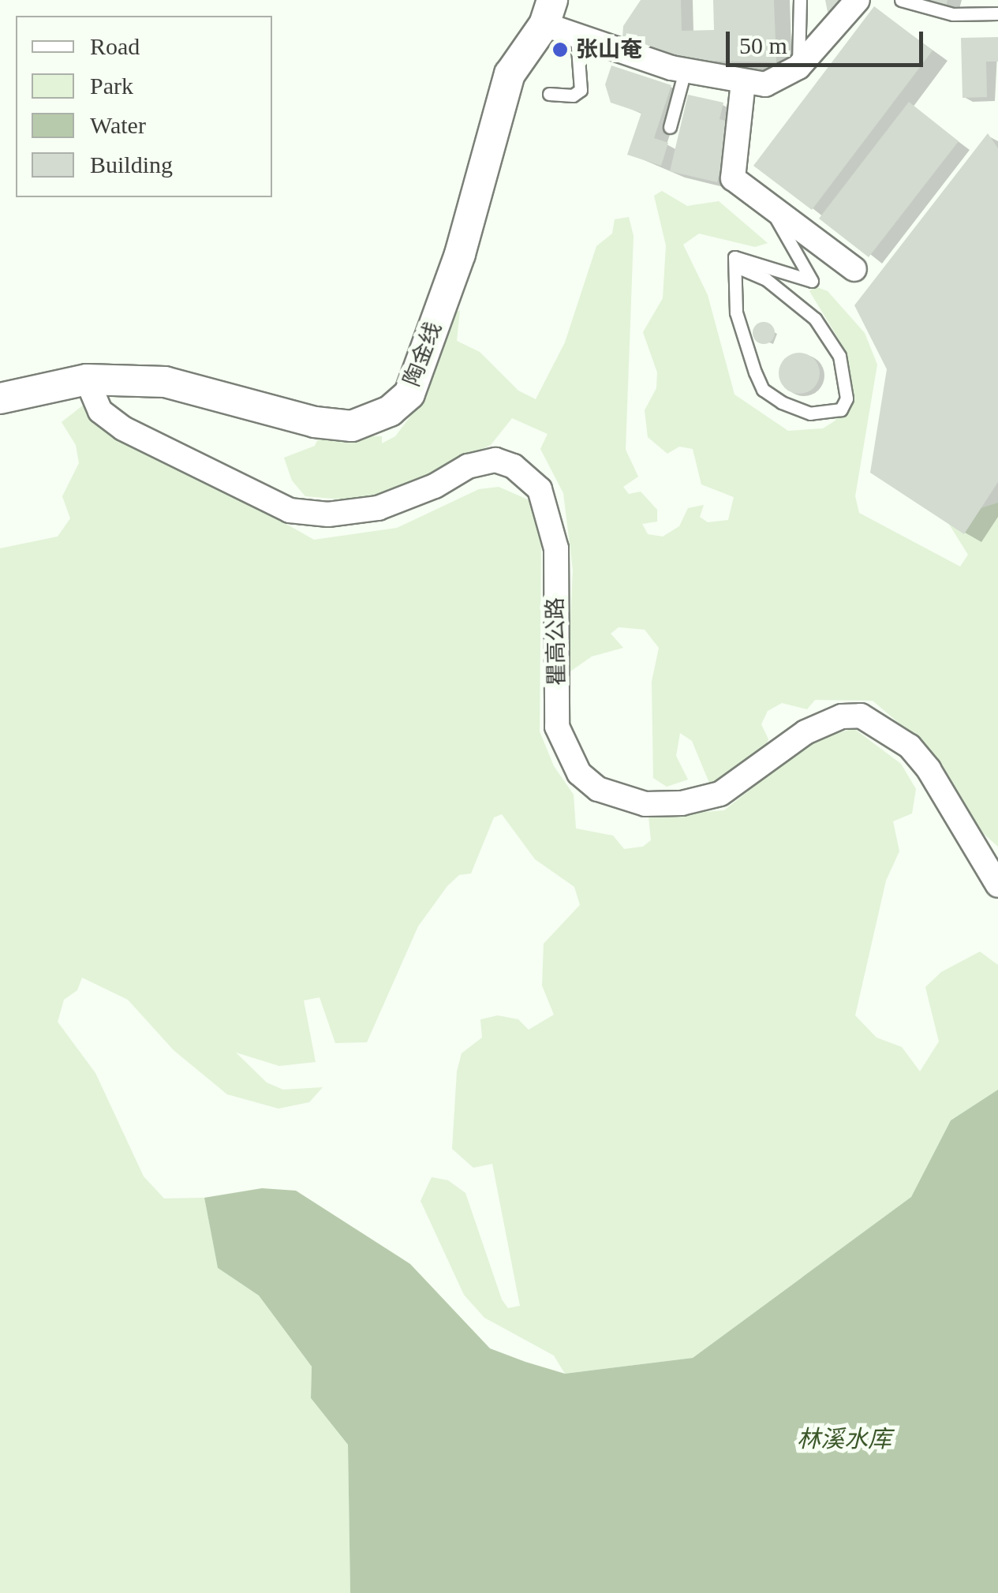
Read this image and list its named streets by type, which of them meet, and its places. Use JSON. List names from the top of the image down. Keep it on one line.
{"streets":{"street":["陶金线","瞿高公路"]},"crossings":[["陶金线","瞿高公路"]],"water":["林溪水库"],"places":["张山奄"],"legend":["Road","Park","Water","Building"],"scale_bar":"50 m"}
